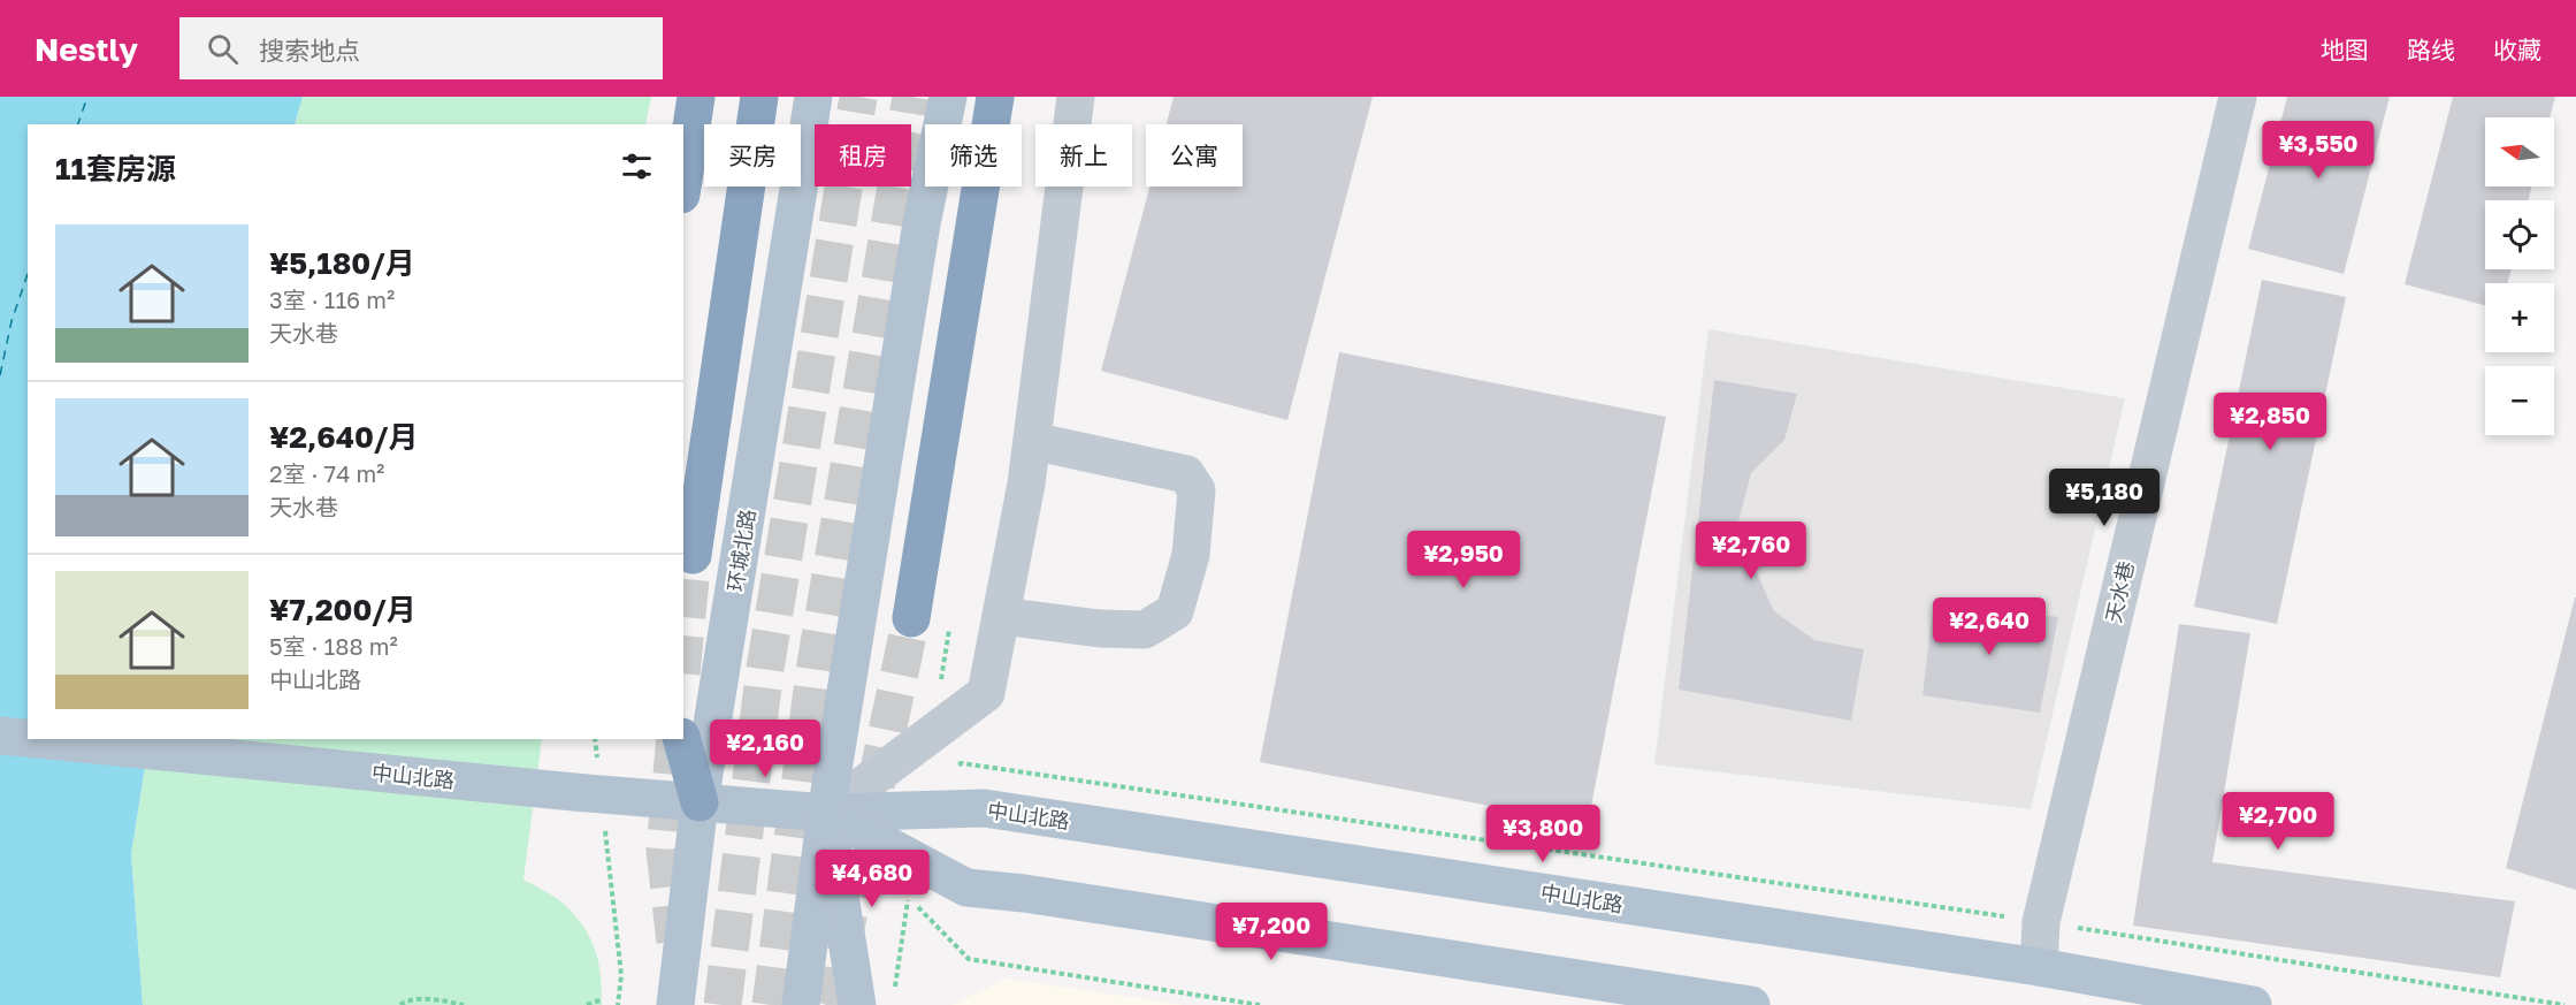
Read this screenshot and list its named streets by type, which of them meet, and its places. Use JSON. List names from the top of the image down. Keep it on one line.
{"streets":{"main road":["环城北路","中山北路"],"street":["天水巷"]},"crossings":[["环城北路","中山北路"],["天水巷","中山北路"]],"north":"left","page":{"header":"Nestly","search":"搜索地点","nav":["地图","路线","收藏"],"map_buttons":["+","−"],"price":["¥3,550","¥2,850","¥5,180","¥2,760","¥2,950","¥2,640","¥2,160","¥2,700","¥3,800","¥4,680","¥7,200"],"chip":["买房","租房","筛选","新上","公寓"],"heading":"11套房源","list":[{"name":"¥5,180/月","note":"3室 · 116 m² · 天水巷"},{"name":"¥2,640/月","note":"2室 · 74 m² · 天水巷"},{"name":"¥7,200/月","note":"5室 · 188 m² · 中山北路"}]}}
